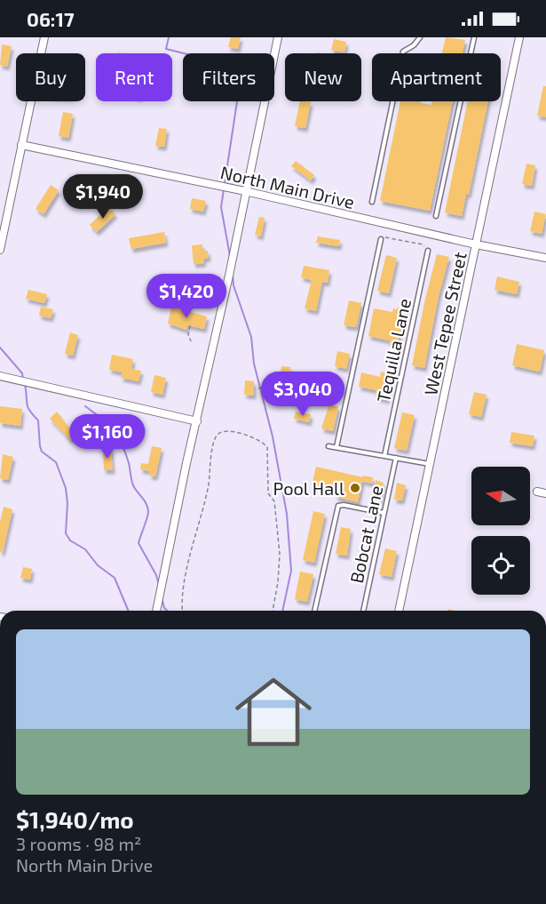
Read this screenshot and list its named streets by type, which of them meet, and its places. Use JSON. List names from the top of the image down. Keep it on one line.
{"streets":{"street":["North Main Drive","West Tepee Street"],"lane":["Tequilla Lane","Bobcat Lane"]},"crossings":[["North Main Drive","West Tepee Street"]],"places":["Pool Hall"],"north":"left","page":{"status":"06:17","chip":["Buy","Rent","Filters","New","Apartment"],"price":["$1,940","$1,420","$3,040","$1,160"],"list":[{"name":"$1,940/mo","note":"3 rooms · 98 m² · North Main Drive"}]}}
